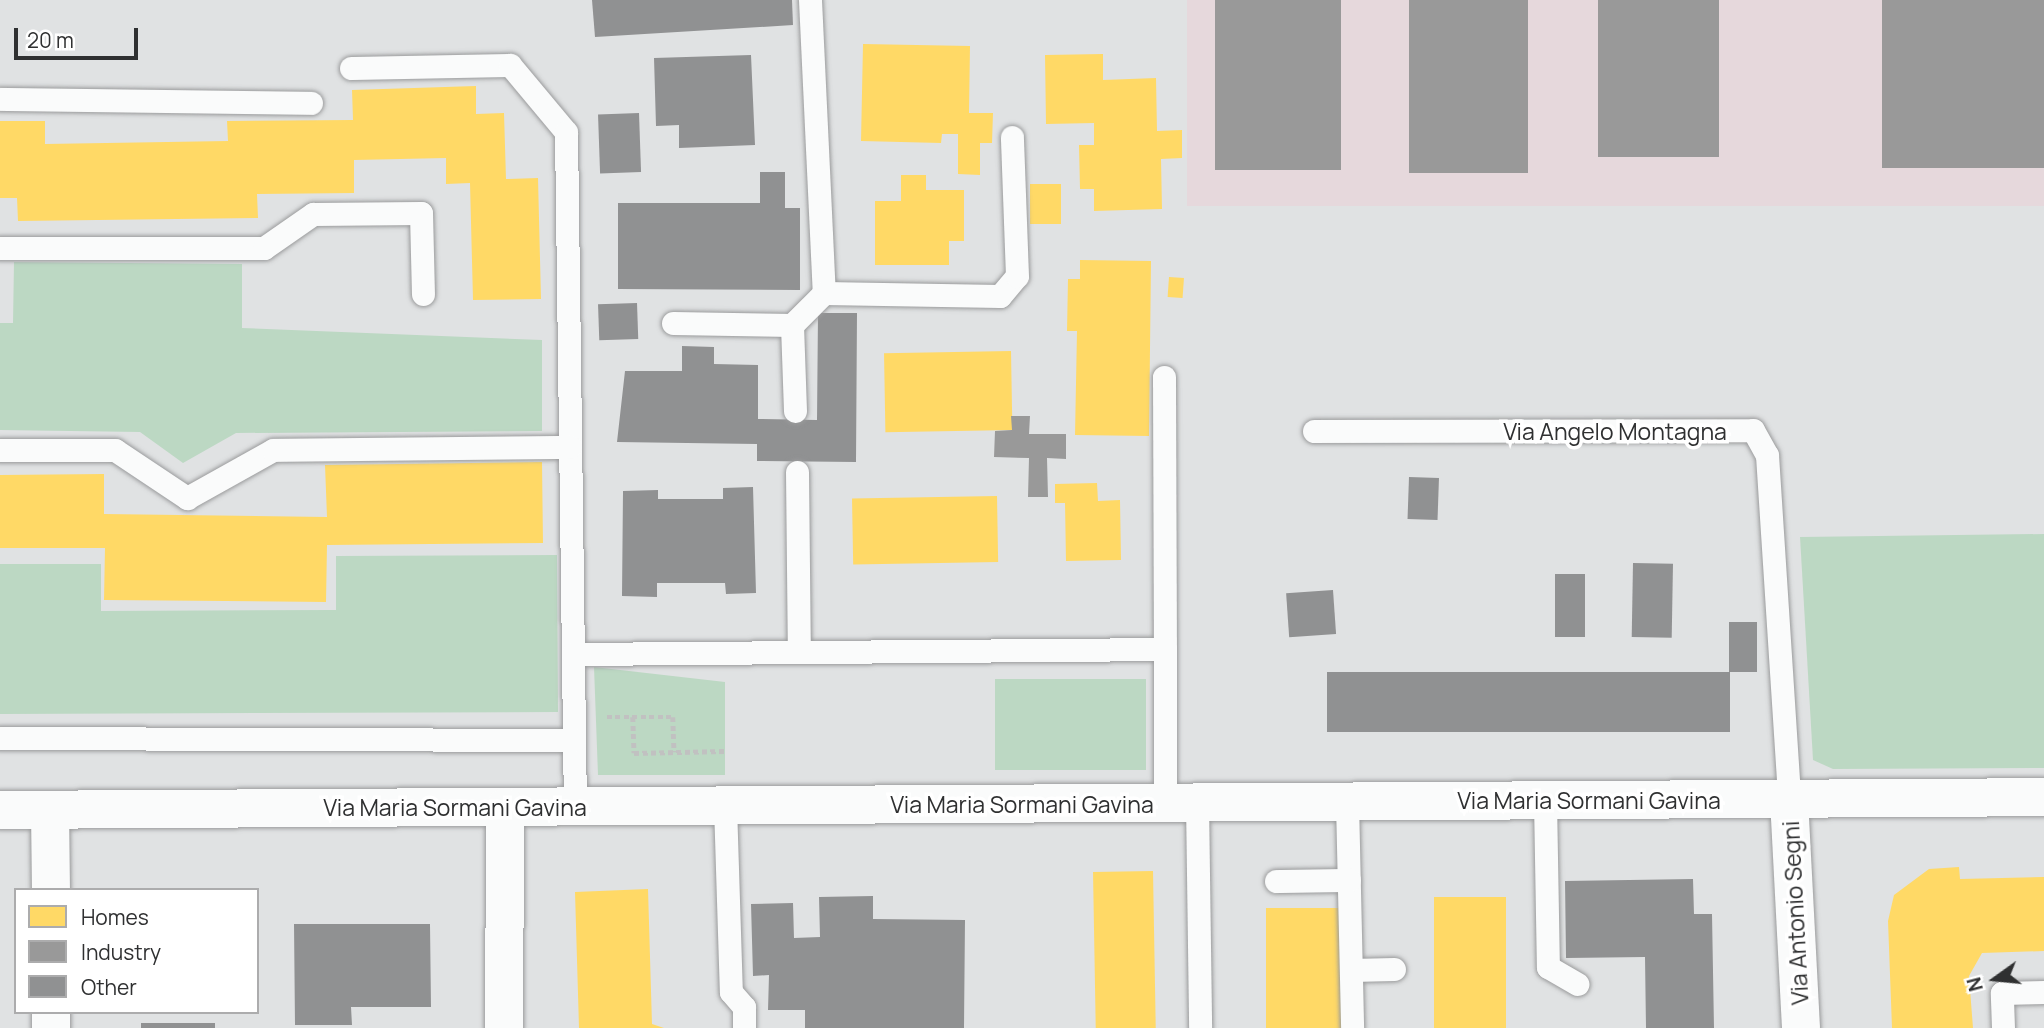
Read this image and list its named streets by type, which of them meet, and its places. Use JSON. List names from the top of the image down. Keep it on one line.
{"streets":{"street":["Via Maria Sormani Gavina","Via Antonio Segni"],"lane":["Via Angelo Montagna"]},"crossings":[["Via Angelo Montagna","Via Maria Sormani Gavina"],["Via Angelo Montagna","Via Antonio Segni"],["Via Maria Sormani Gavina","Via Antonio Segni"]],"legend":["Homes","Industry","Other"],"scale_bar":"20 m","north":"left"}
